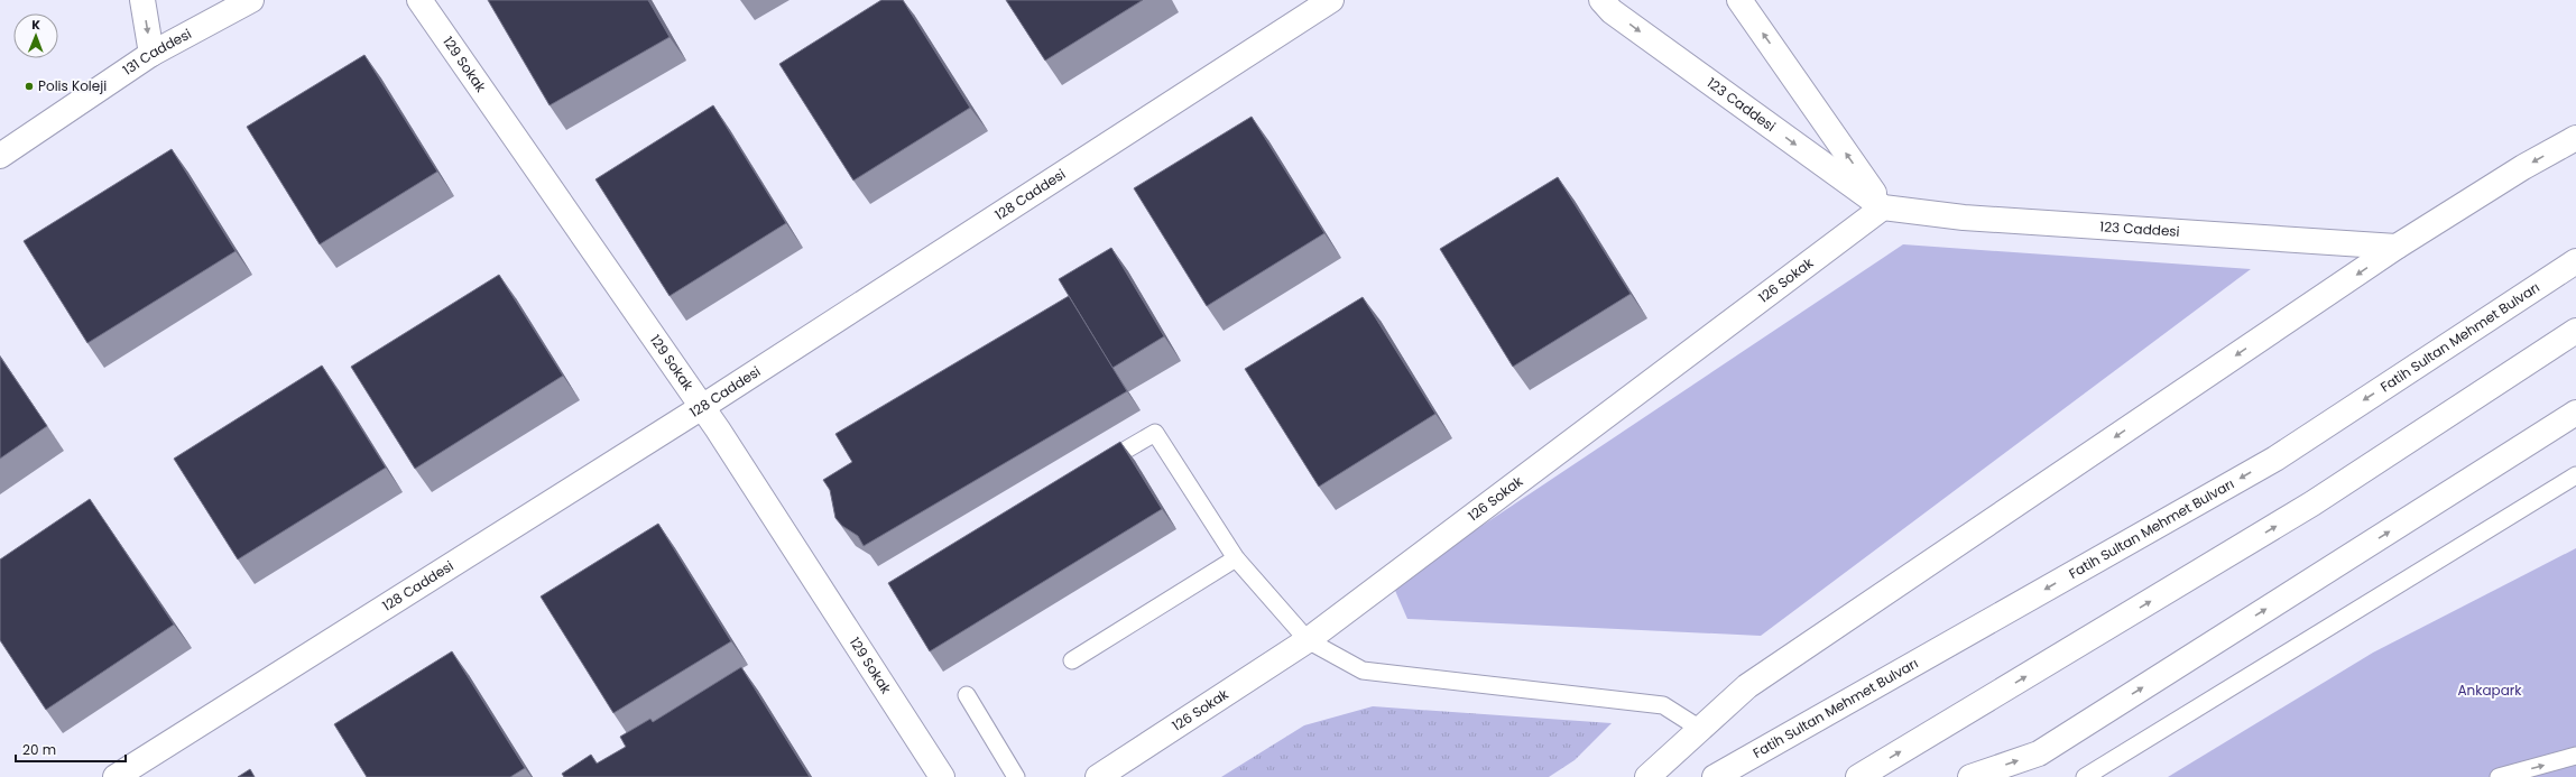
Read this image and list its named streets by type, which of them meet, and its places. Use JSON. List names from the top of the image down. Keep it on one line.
{"streets":{"main road":["131 Caddesi","129 Sokak","123 Caddesi","128 Caddesi","126 Sokak","Fatih Sultan Mehmet Bulvarı"]},"crossings":[["129 Sokak","128 Caddesi"],["123 Caddesi","126 Sokak"]],"parks":["Ankapark"],"places":["Polis Koleji"],"scale_bar":"20 m","north":"top"}
